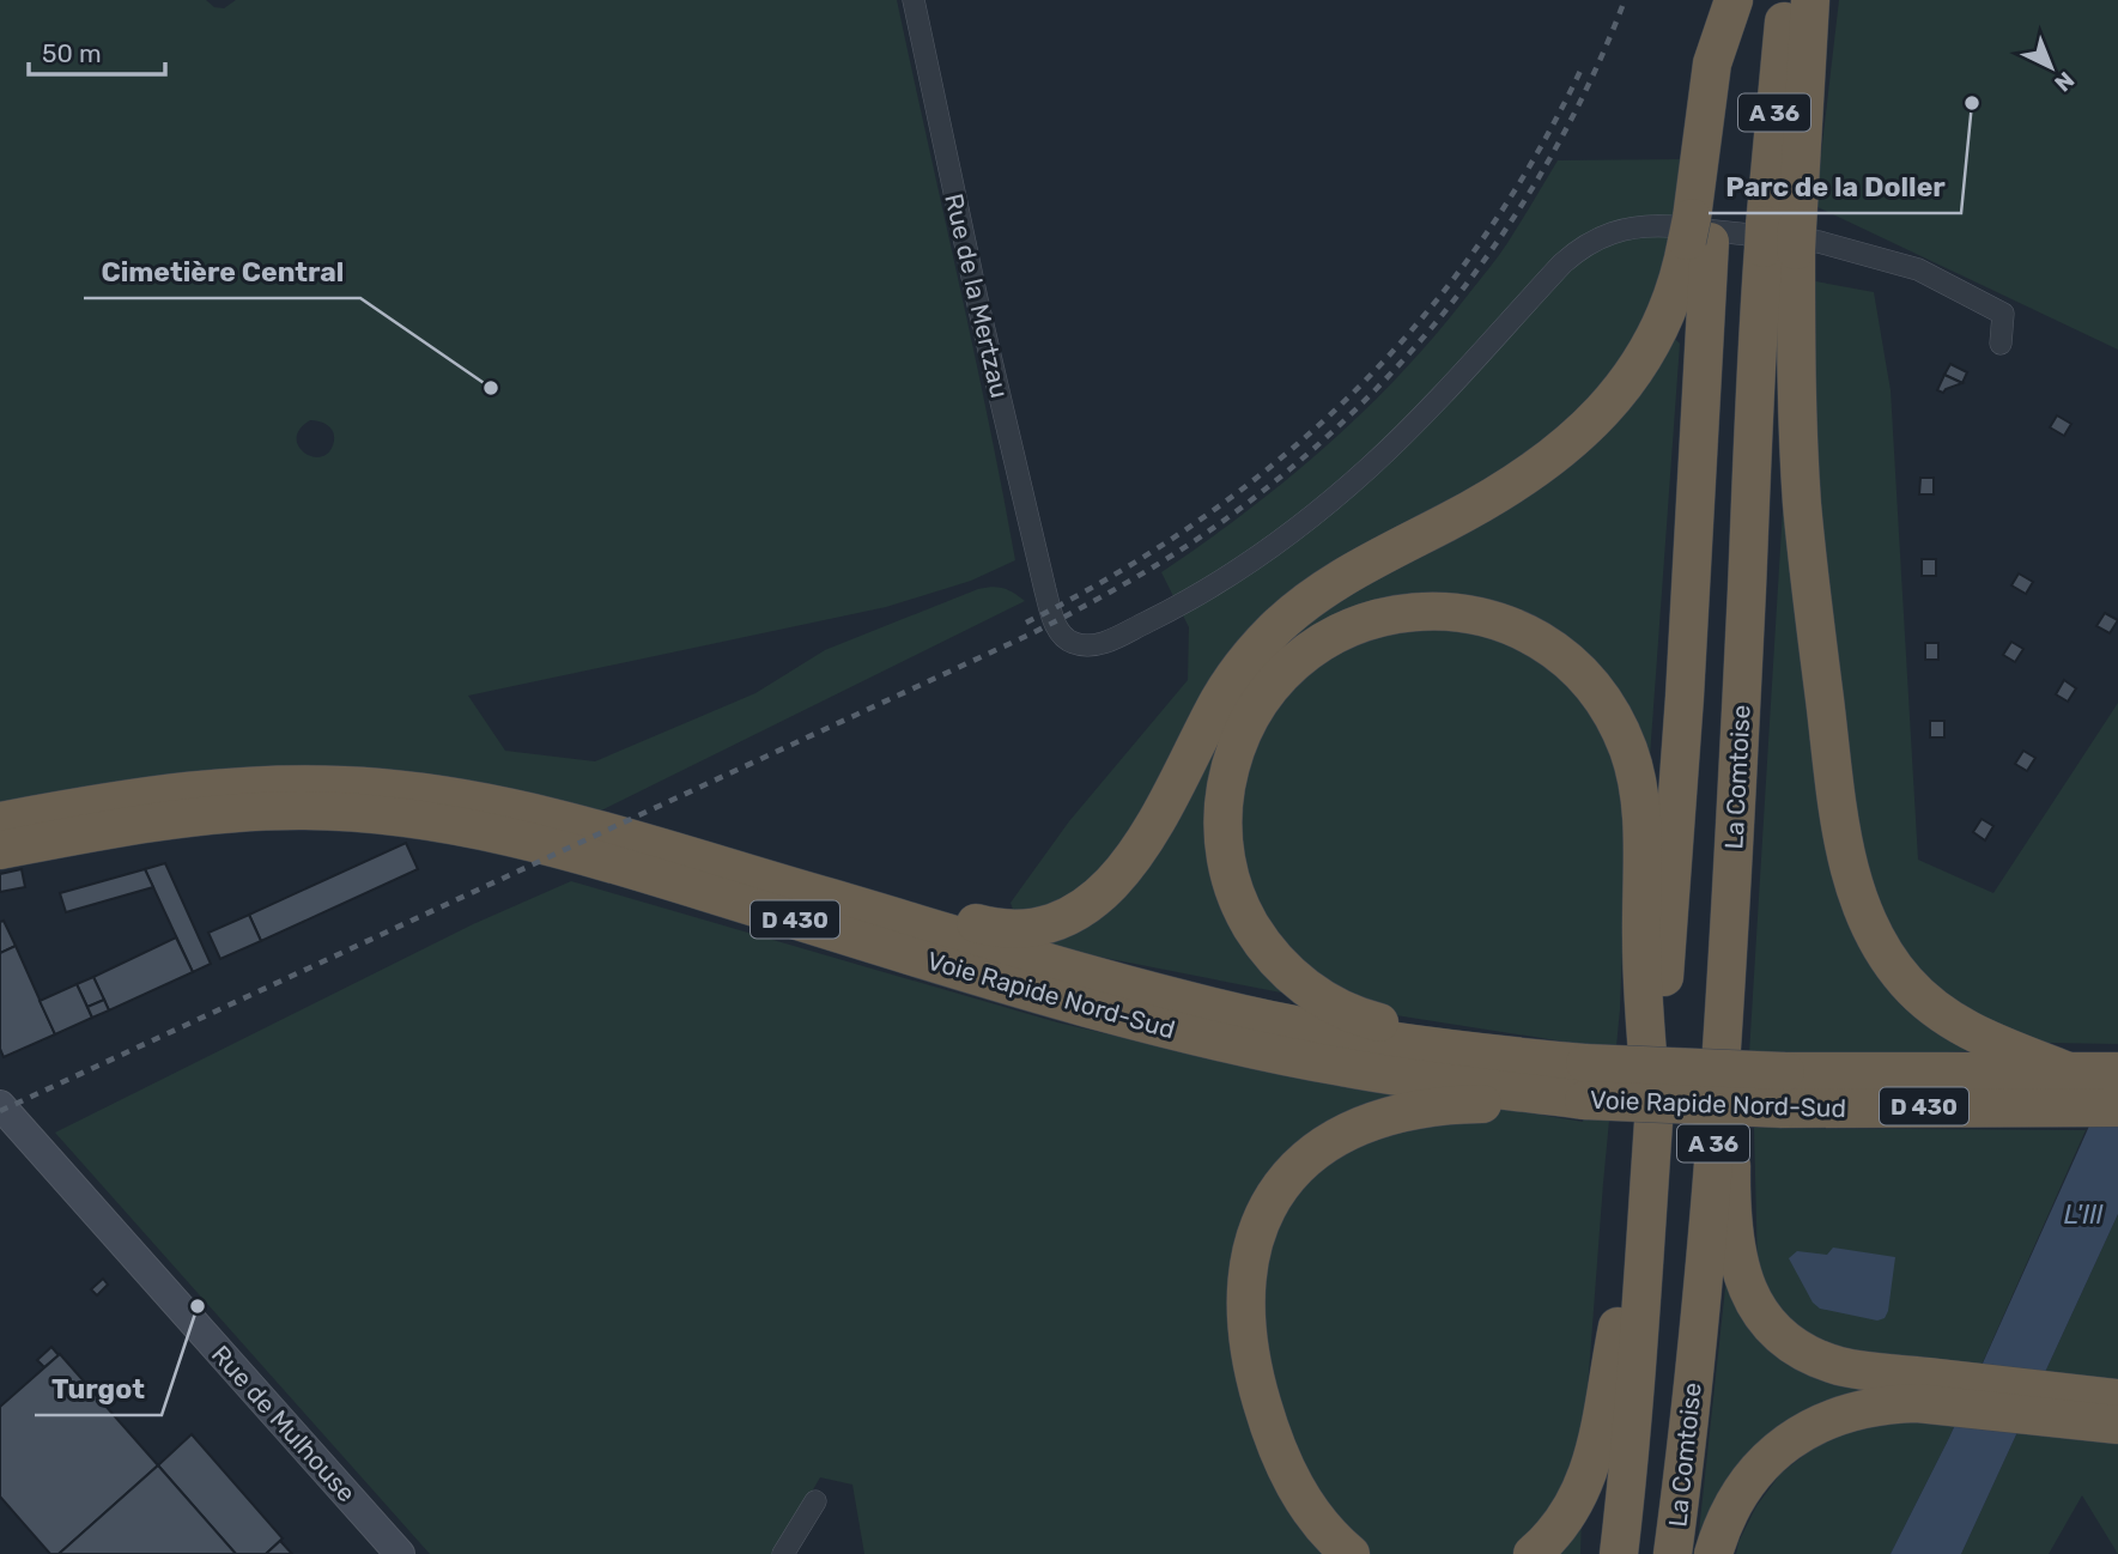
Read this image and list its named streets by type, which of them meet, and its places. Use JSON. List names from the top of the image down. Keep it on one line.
{"streets":{"highway":["A 36","La Comtoise","D 430","Voie Rapide Nord-Sud"],"main road":["Rue de Mulhouse"],"street":["Rue de la Mertzau"]},"water":["L'Ill"],"places":["Parc de la Doller","Cimetière Central","Turgot"],"scale_bar":"50 m","north":"bottom right"}
